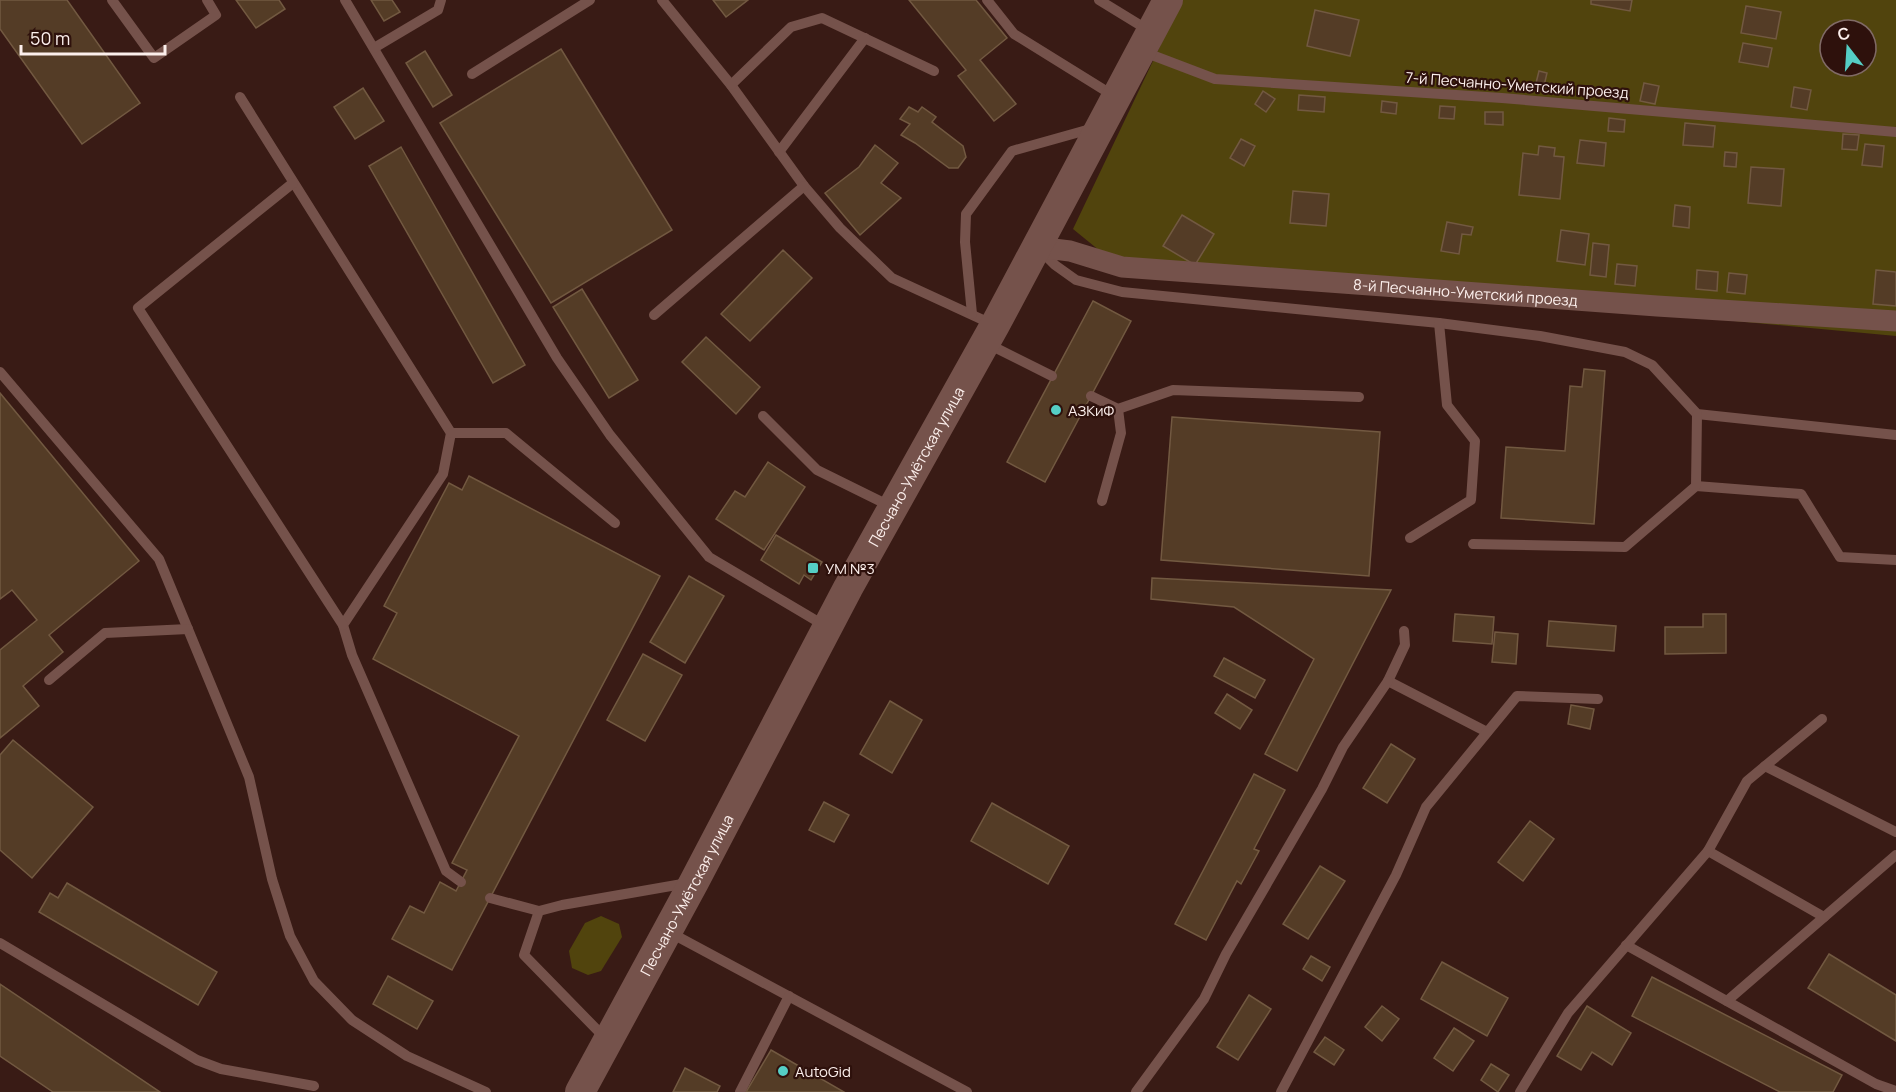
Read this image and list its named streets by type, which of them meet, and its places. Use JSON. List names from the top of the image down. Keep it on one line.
{"streets":{"main road":["Песчано-Умётская улица"],"street":["8-й Песчанно-Уметский проезд"],"lane":["7-й Песчанно-Уметский проезд"]},"crossings":[["7-й Песчанно-Уметский проезд","Песчано-Умётская улица"],["8-й Песчанно-Уметский проезд","Песчано-Умётская улица"]],"places":{"other":["АЗКиФ","AutoGid"],"transit":["УМ №3"]},"scale_bar":"50 m","north":"top"}
